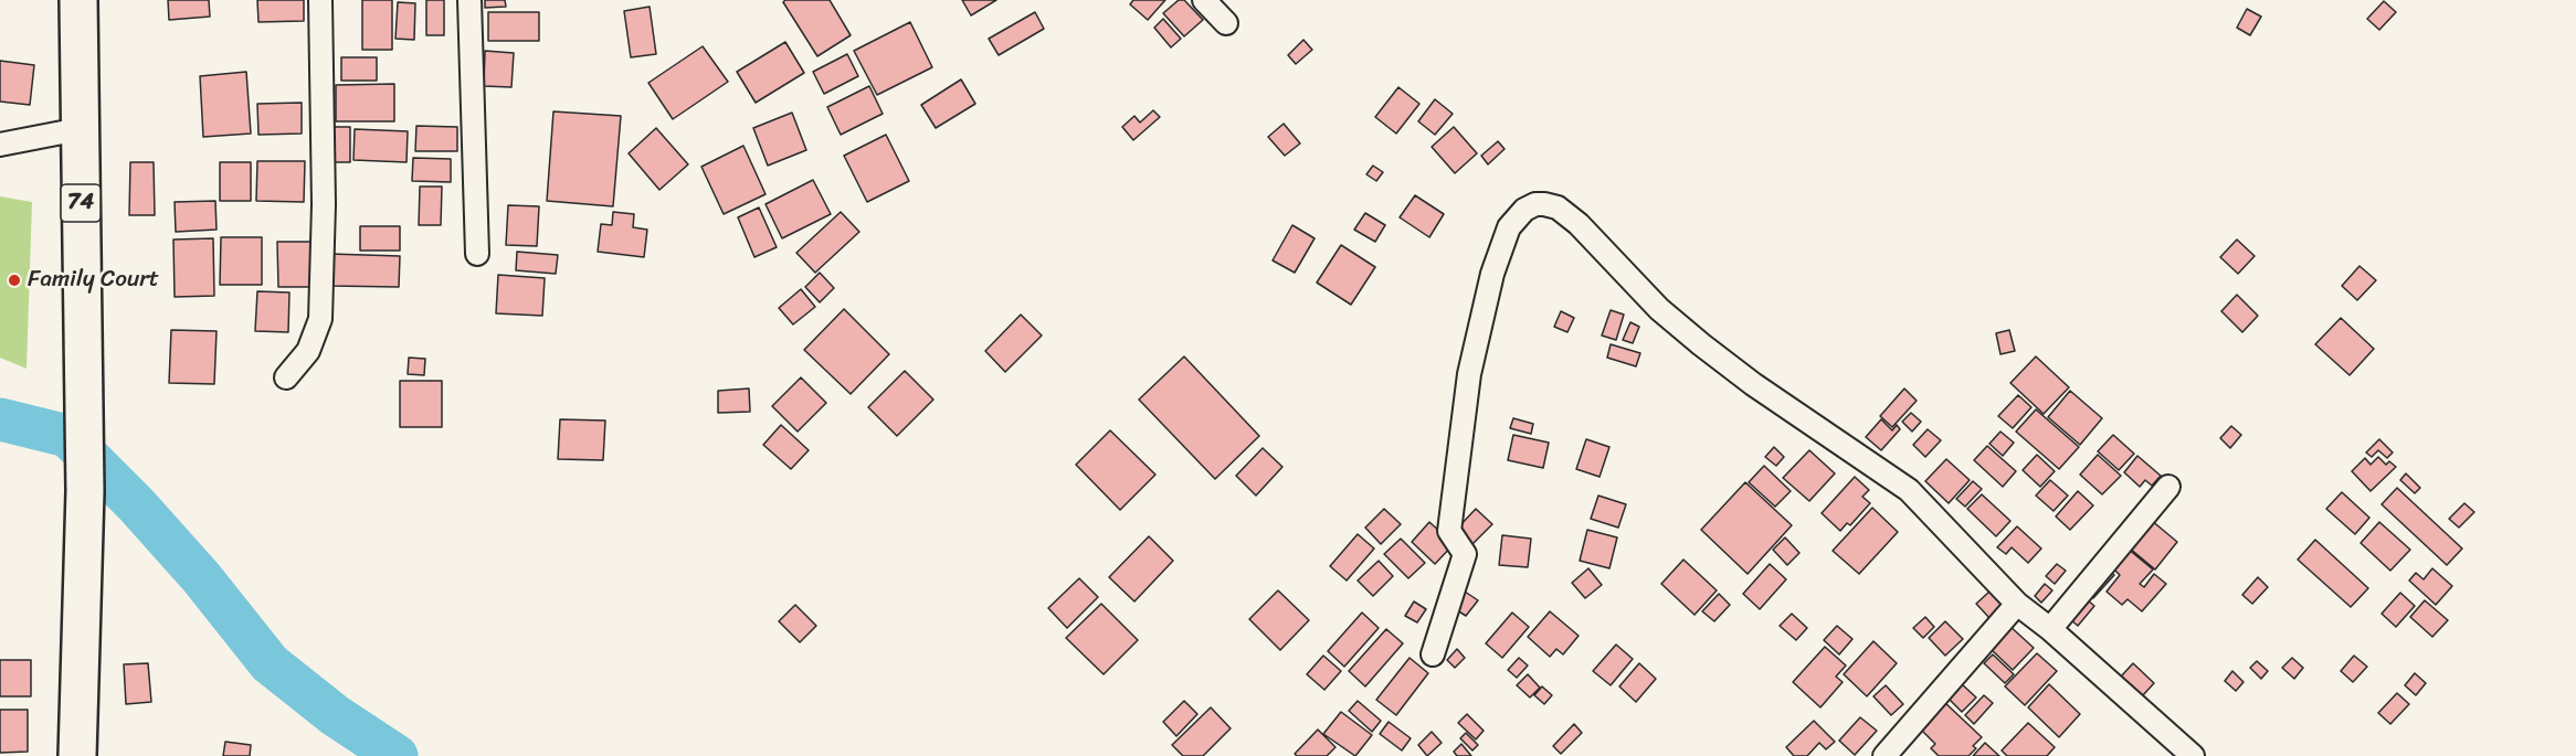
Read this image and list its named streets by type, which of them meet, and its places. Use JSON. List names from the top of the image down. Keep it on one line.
{"streets":{"highway":["74"]},"places":["Family Court"]}
